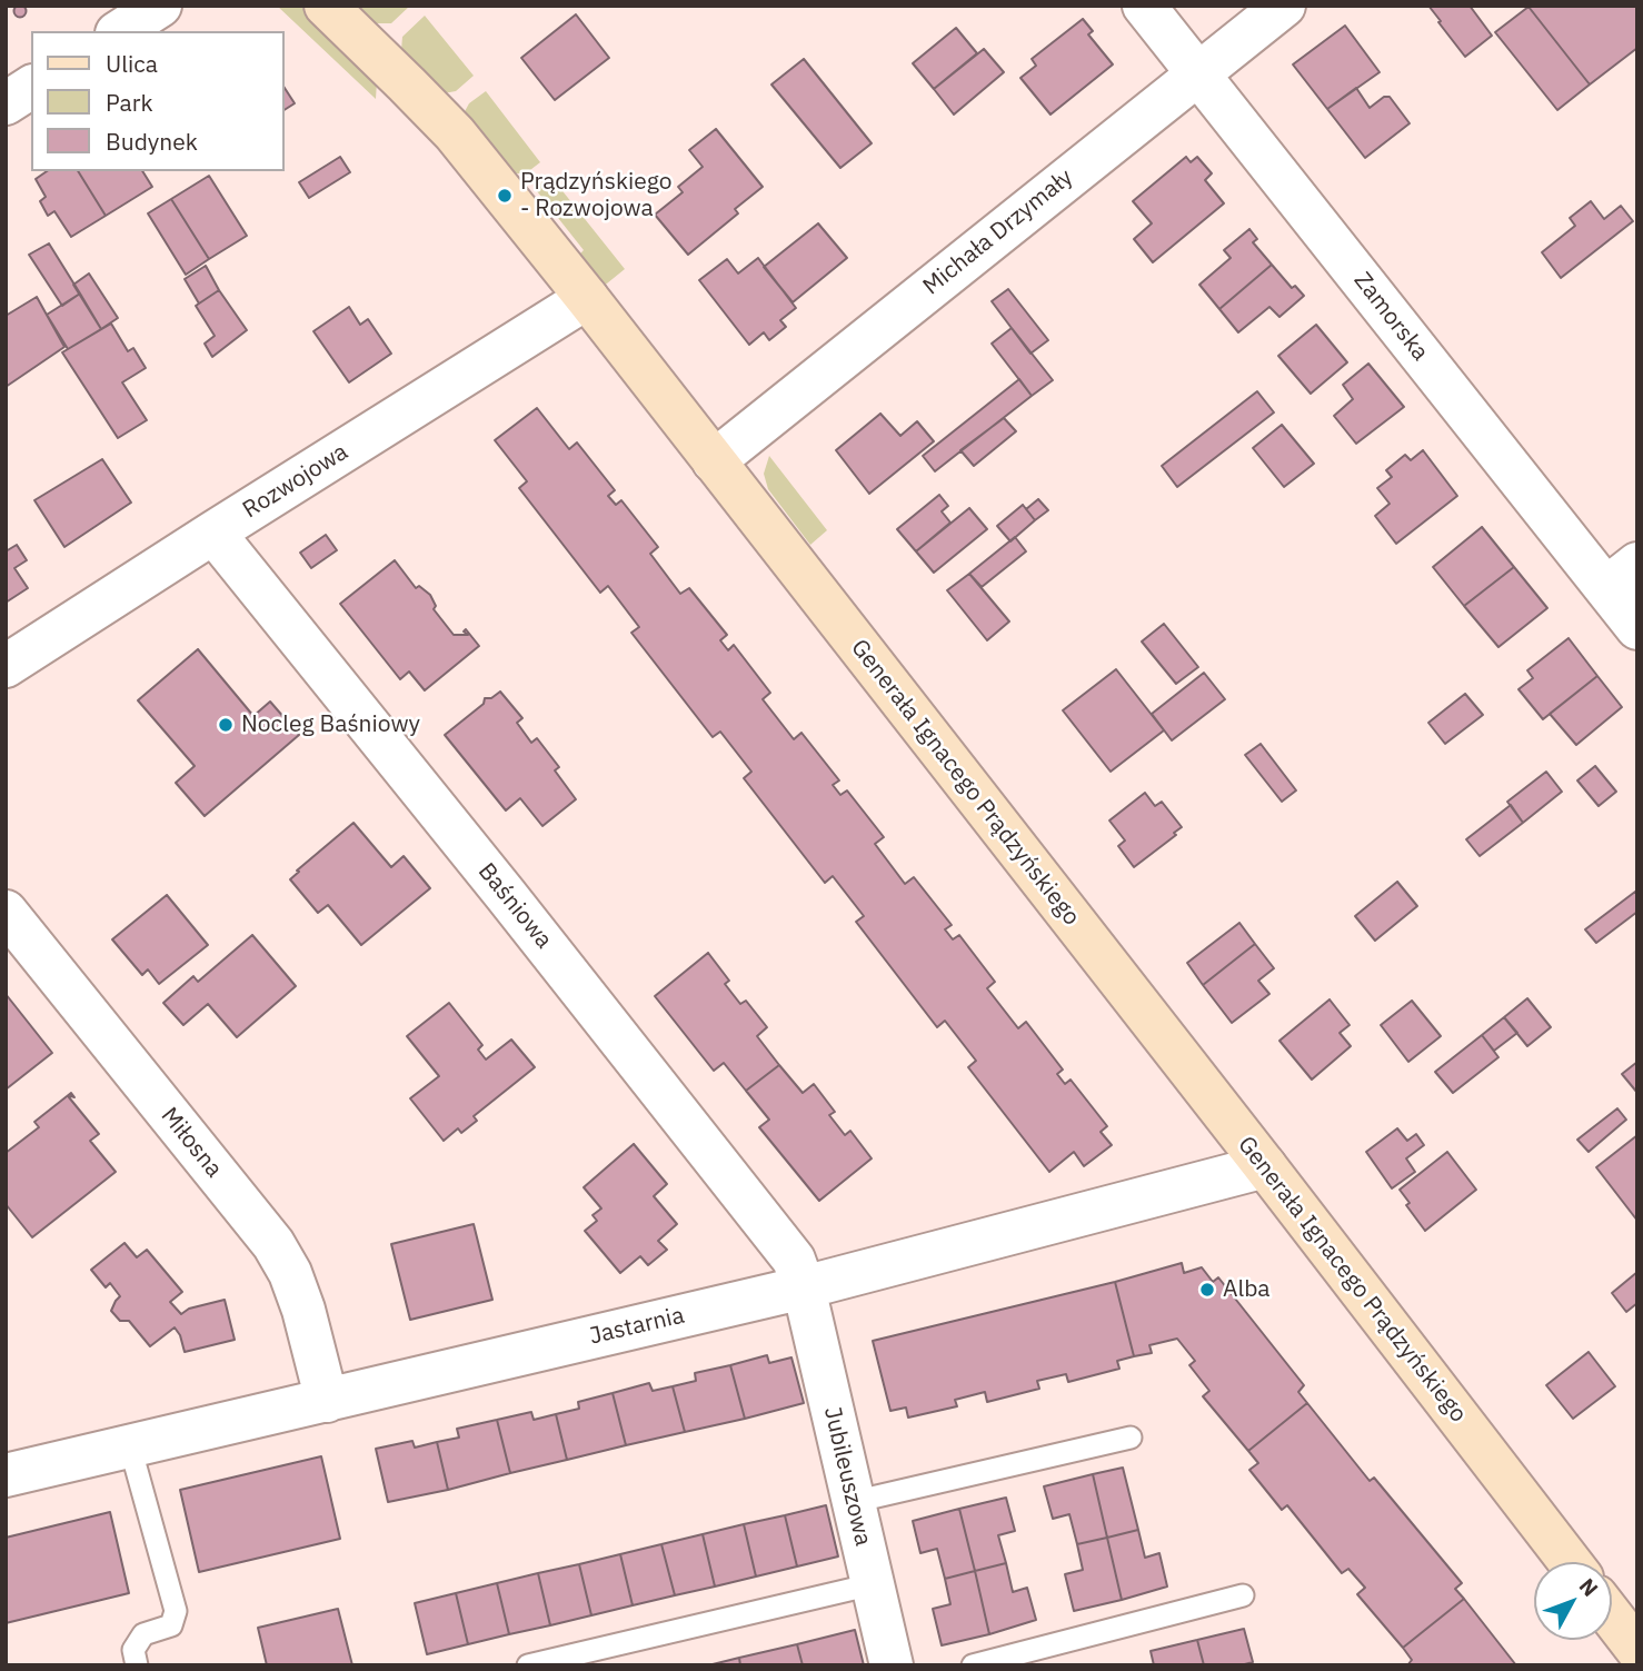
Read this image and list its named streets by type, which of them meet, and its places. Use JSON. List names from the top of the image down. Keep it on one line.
{"streets":{"street":["Michała Drzymały","Zamorska","Rozwojowa","Generała Ignacego Prądzyńskiego","Baśniowa","Miłosna","Jastarnia","Jubileuszowa"]},"crossings":[["Michała Drzymały","Zamorska"],["Michała Drzymały","Generała Ignacego Prądzyńskiego"],["Rozwojowa","Generała Ignacego Prądzyńskiego"],["Rozwojowa","Baśniowa"],["Generała Ignacego Prądzyńskiego","Jastarnia"],["Baśniowa","Jastarnia"],["Baśniowa","Jubileuszowa"],["Miłosna","Jastarnia"],["Jastarnia","Jubileuszowa"]],"places":["Prądzyńskiego - Rozwojowa","Nocleg Baśniowy","Alba"],"legend":["Ulica","Park","Budynek"],"north":"top right"}
